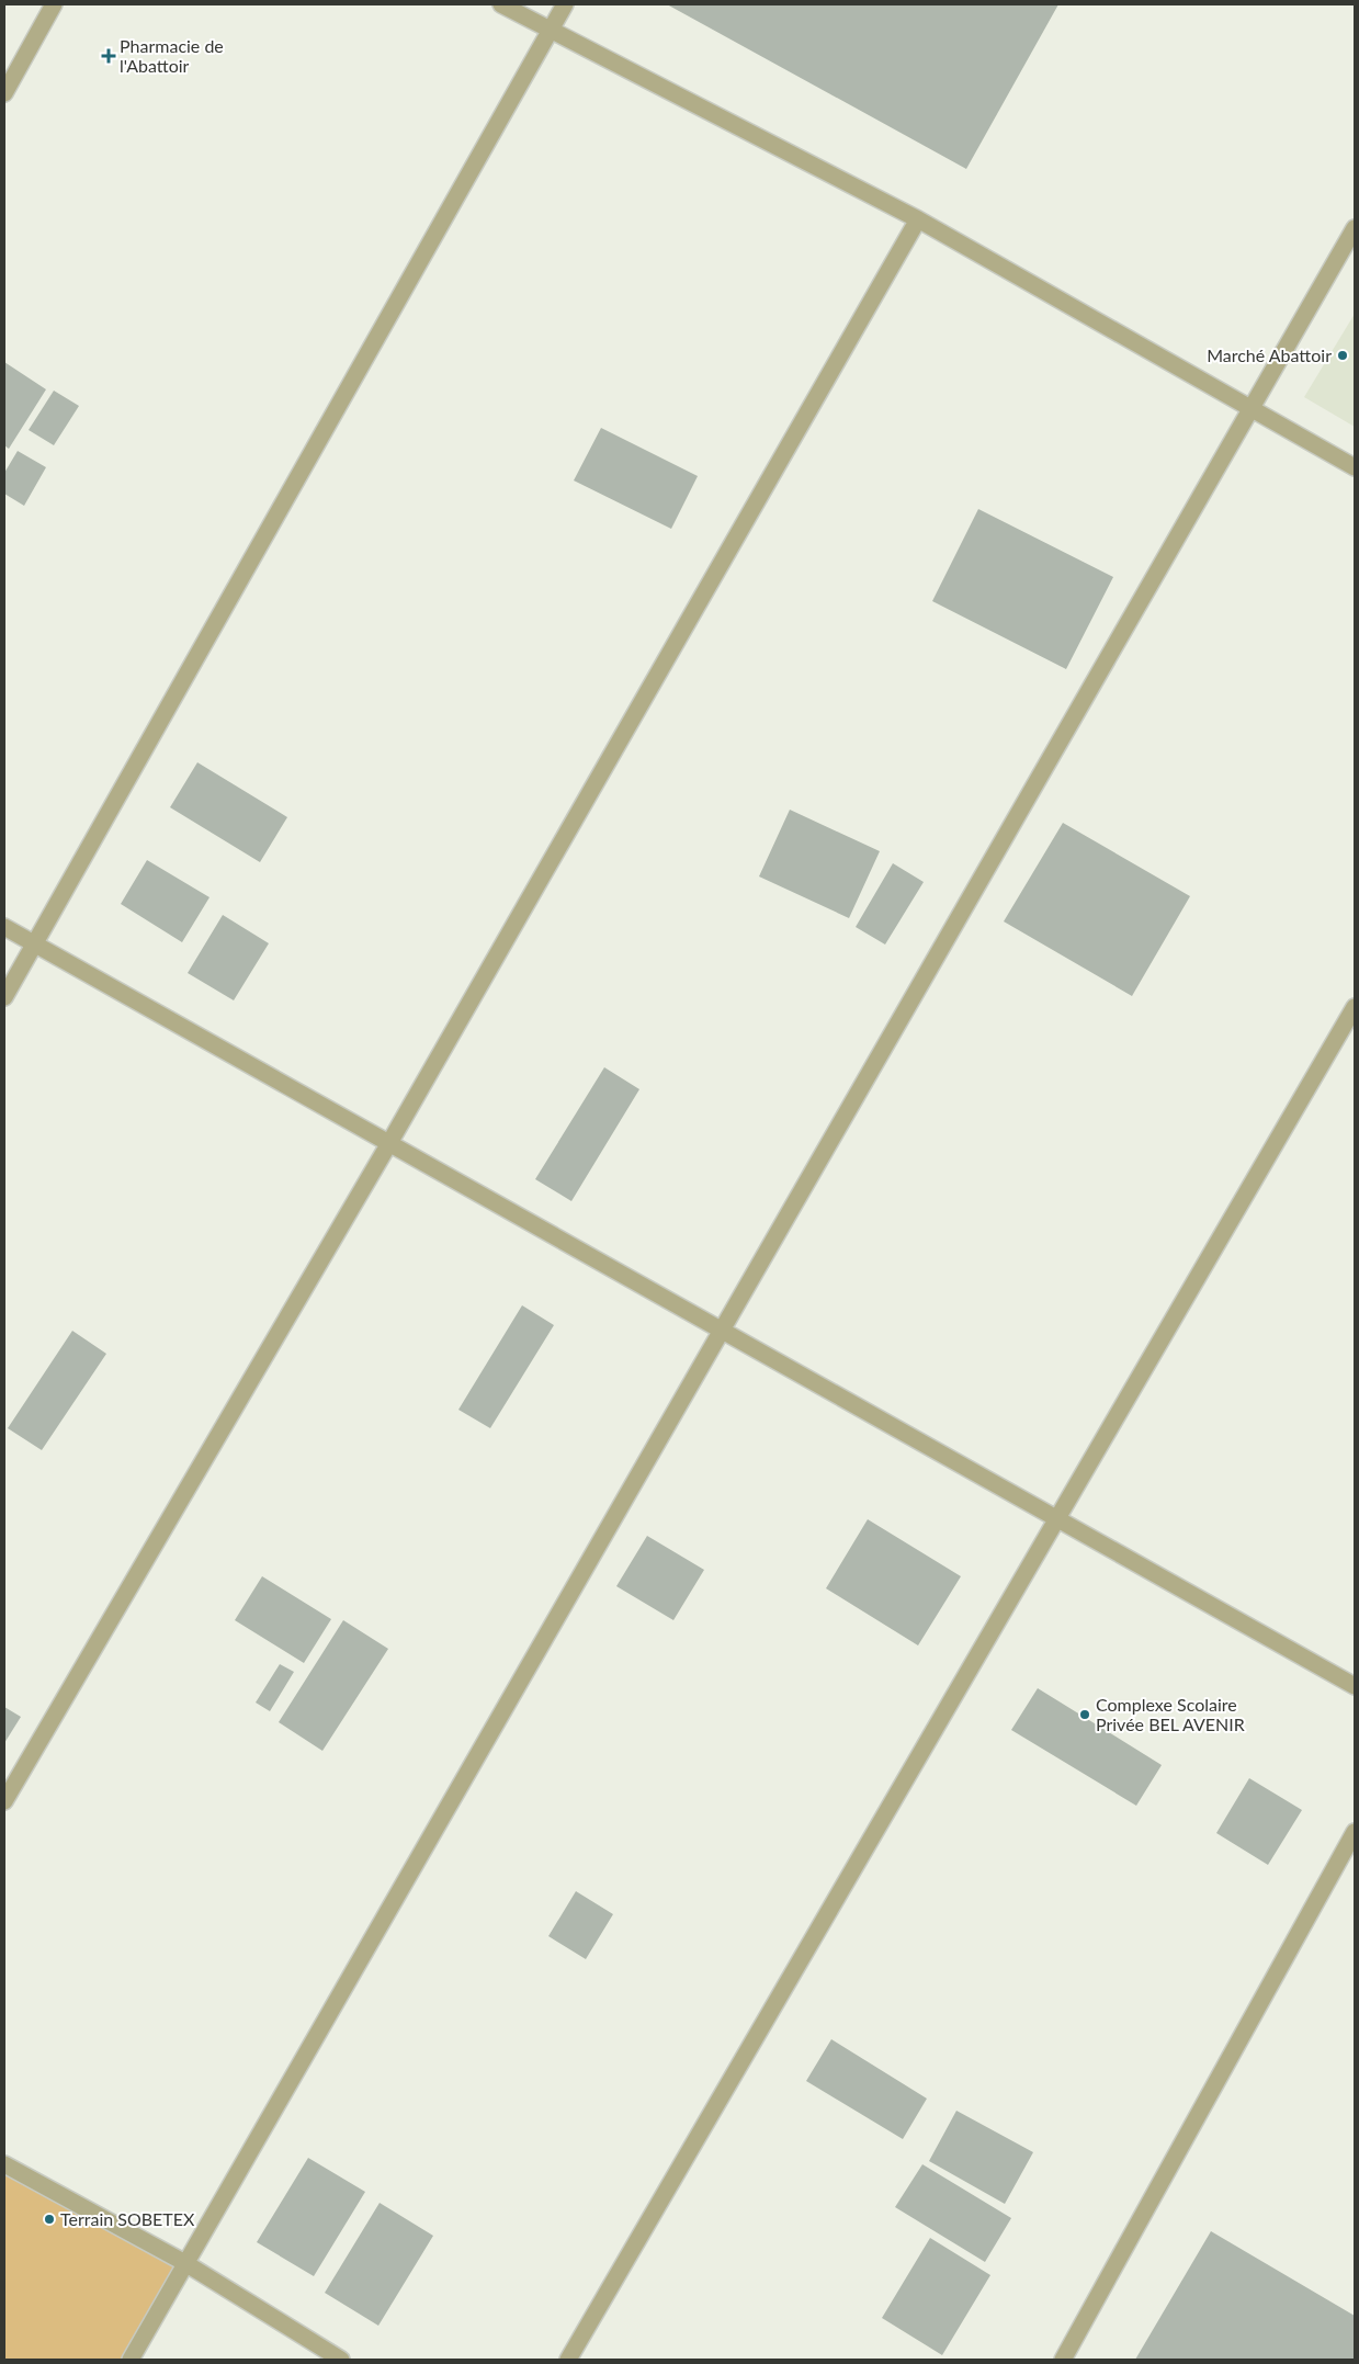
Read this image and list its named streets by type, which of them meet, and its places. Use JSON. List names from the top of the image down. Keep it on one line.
{"places":{"health":["Pharmacie de l'Abattoir"],"other":["Marché Abattoir","Complexe Scolaire Privée BEL AVENIR","Terrain SOBETEX"]}}
